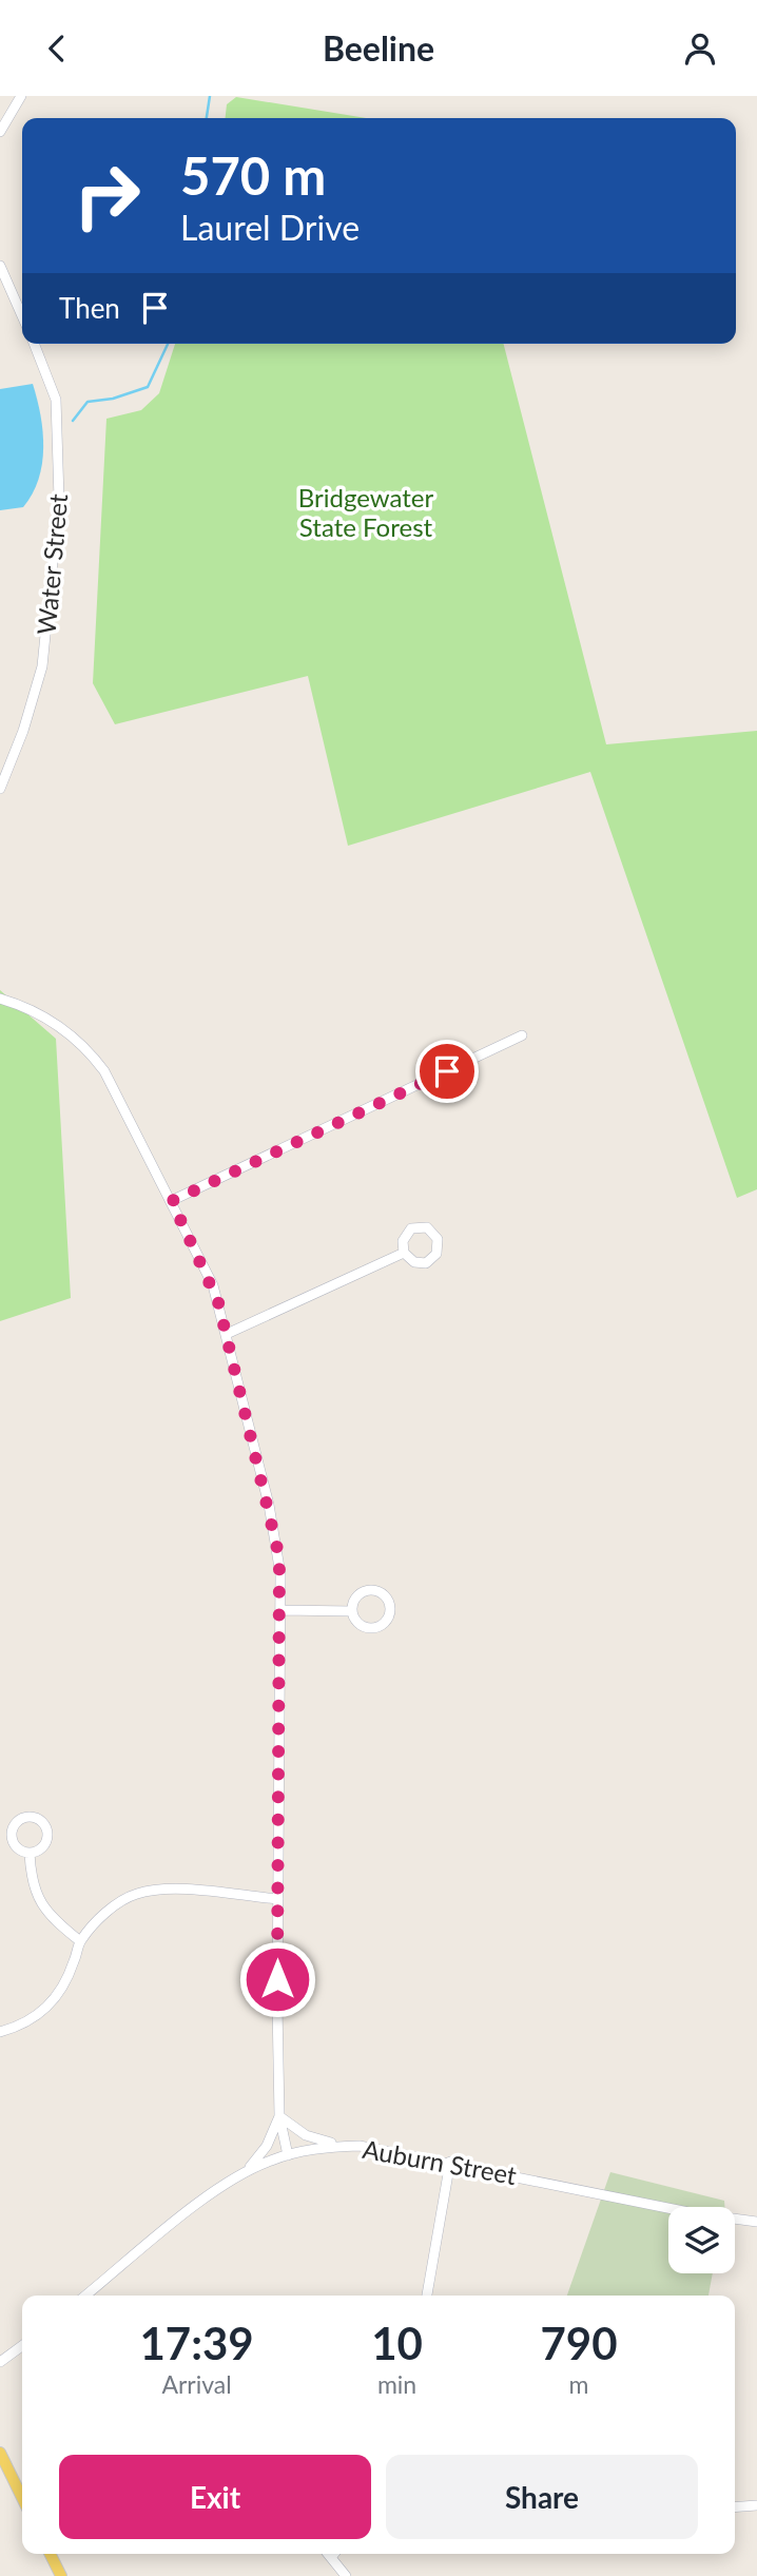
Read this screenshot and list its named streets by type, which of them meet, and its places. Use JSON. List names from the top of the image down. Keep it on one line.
{"streets":{"street":["Water Street","Auburn Street"]},"parks":["Bridgewater State Forest"],"page":{"header":"Beeline","turn":["570 m","Laurel Drive"],"then":"Then","eta":["17:39","Arrival","10","min","790","m"],"buttons":["Exit","Share"]}}
